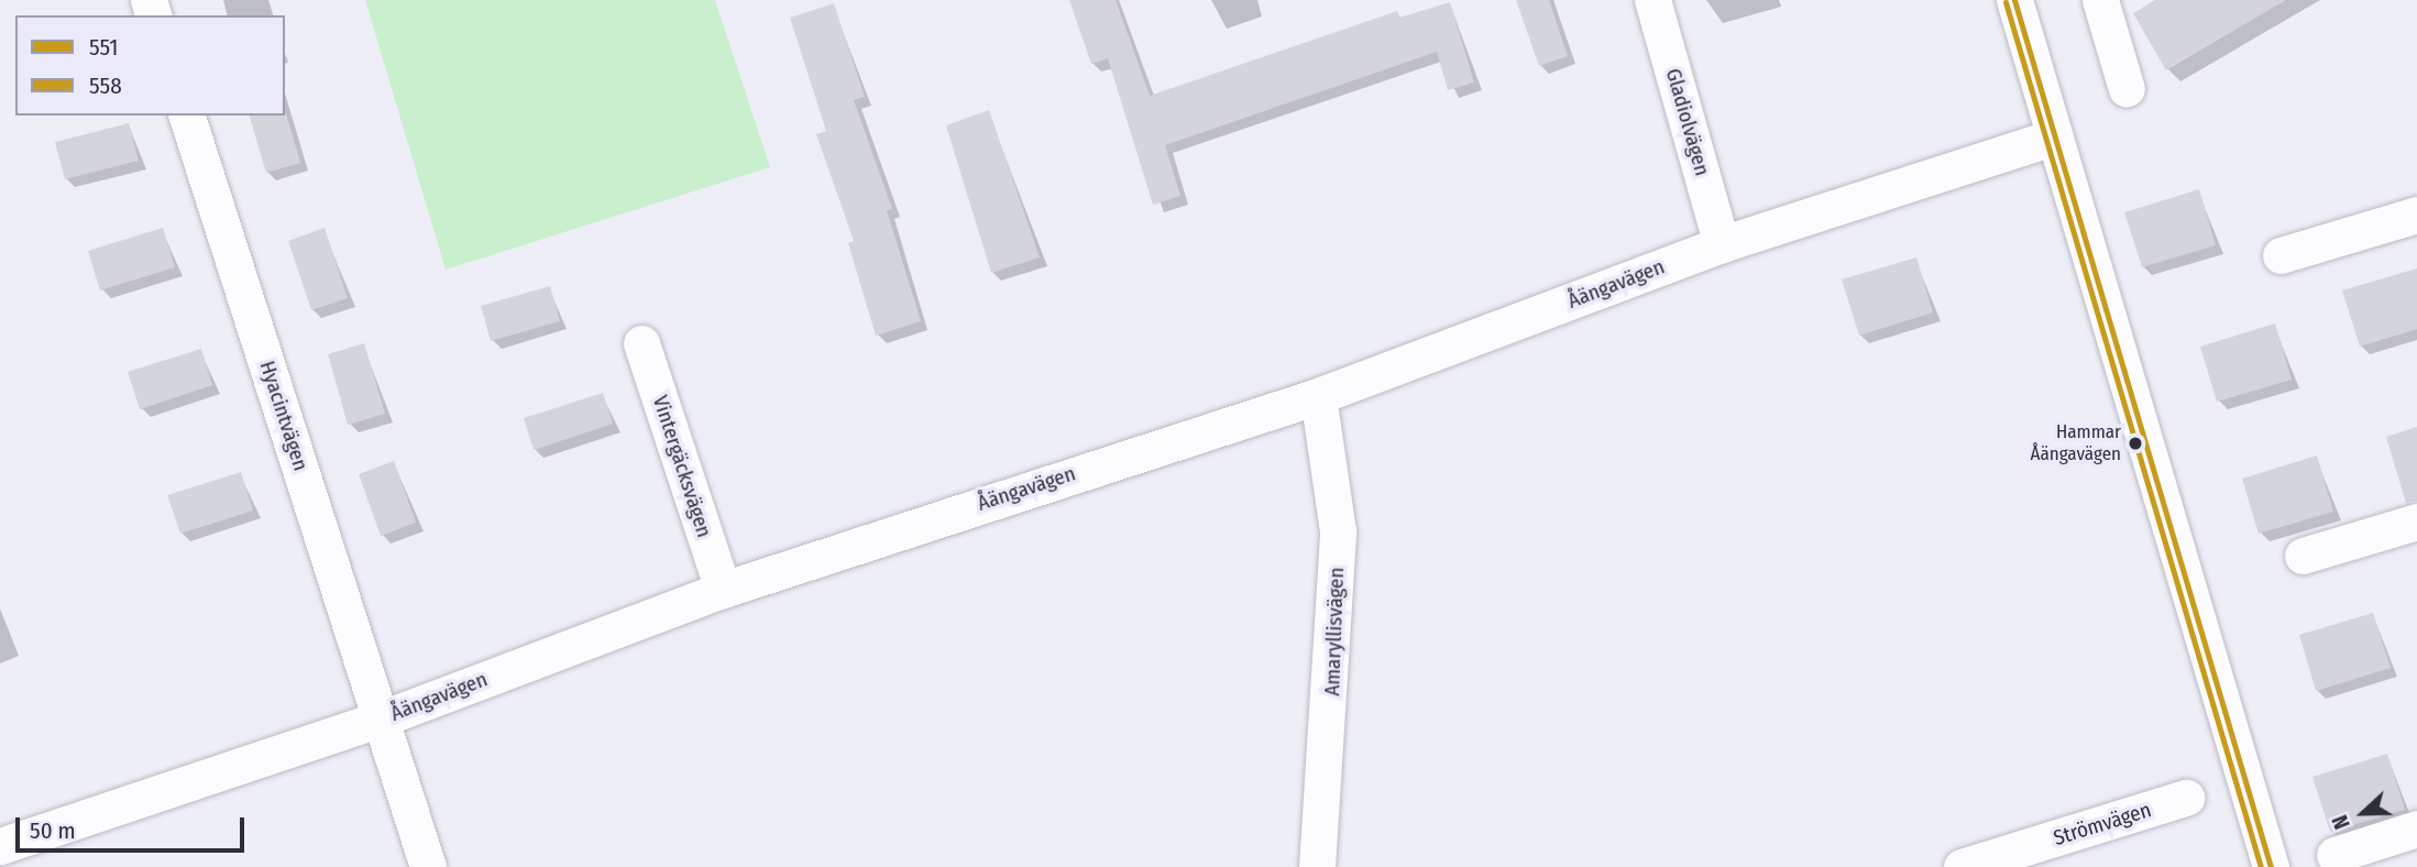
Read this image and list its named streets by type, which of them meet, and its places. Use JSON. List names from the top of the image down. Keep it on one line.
{"streets":{"street":["Gladiolvägen","Åängavägen","Hyacintvägen","Vintergäcksvägen","Amaryllisvägen","Strömvägen"]},"crossings":[["Gladiolvägen","Åängavägen"],["Åängavägen","Hyacintvägen"],["Åängavägen","Vintergäcksvägen"],["Åängavägen","Amaryllisvägen"]],"places":["Hammar Åängavägen"],"lines":["transit line 551","transit line 558"],"legend":["551","558"],"scale_bar":"50 m","north":"left"}
